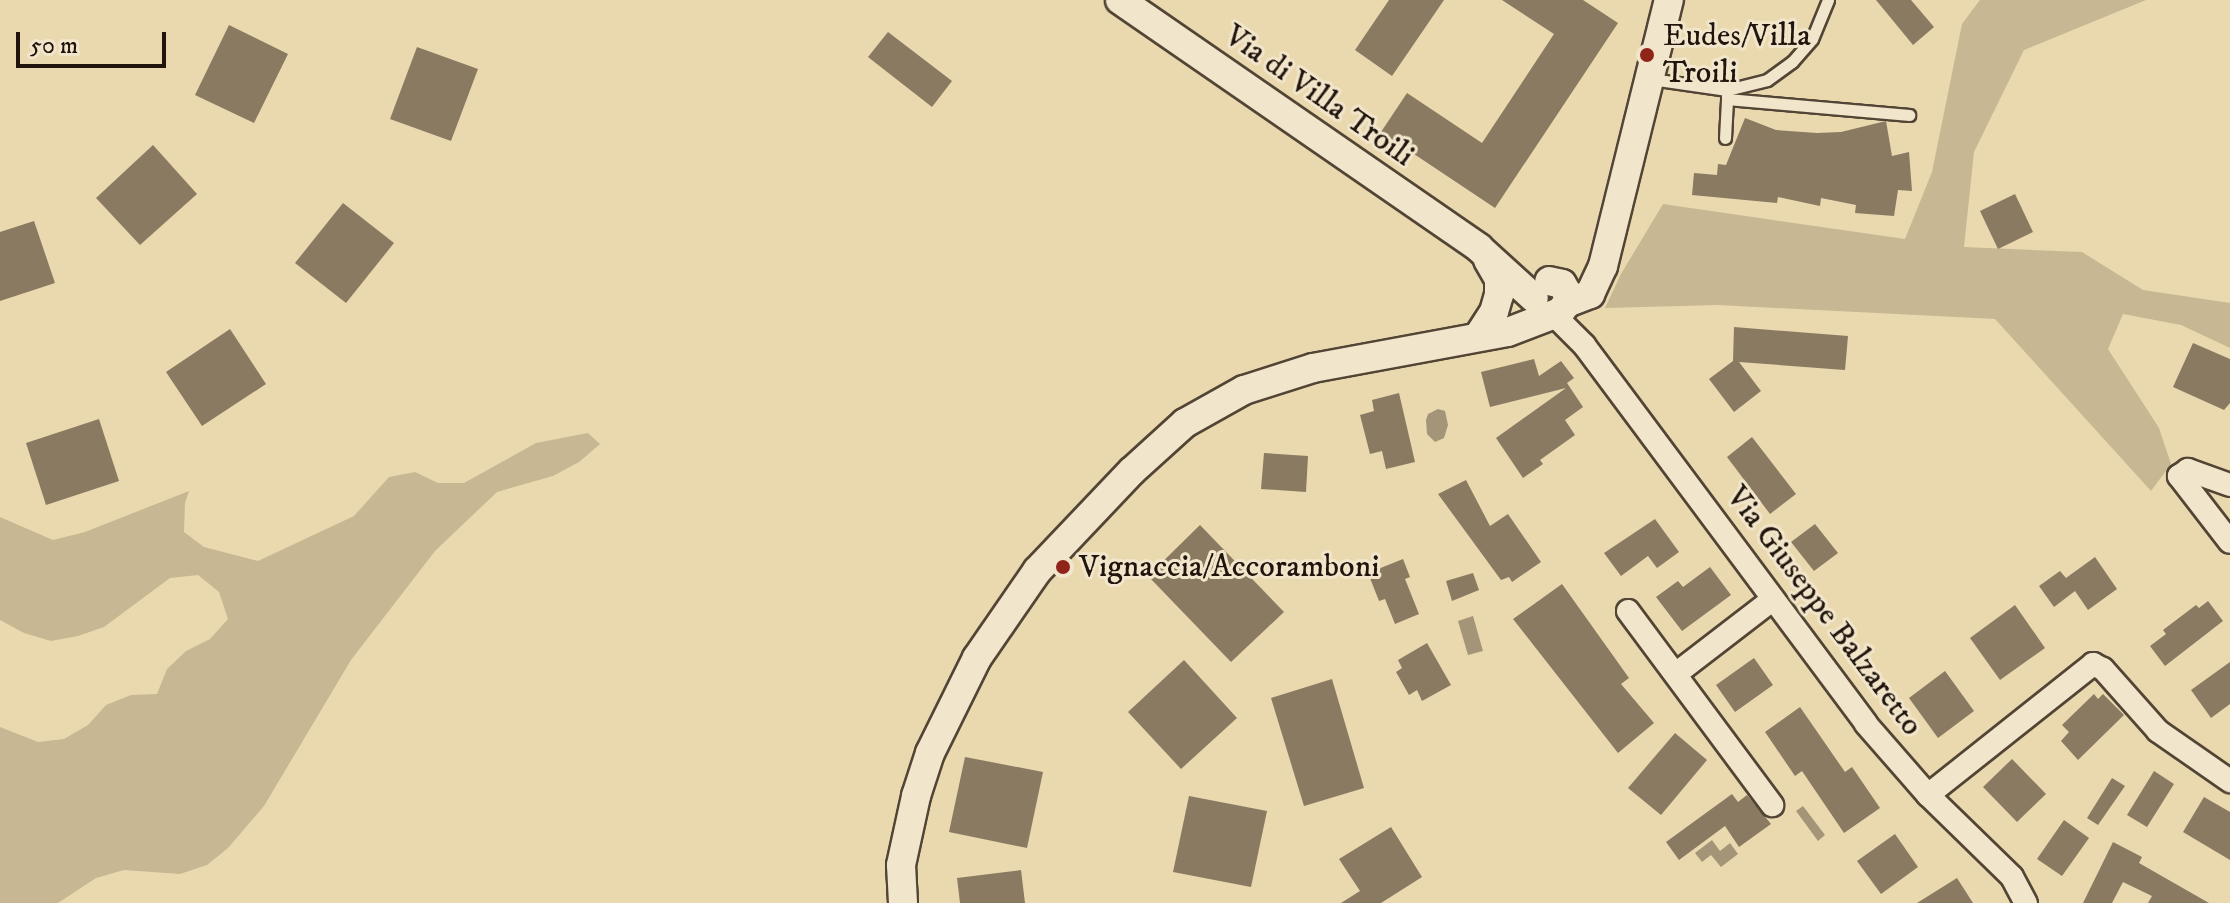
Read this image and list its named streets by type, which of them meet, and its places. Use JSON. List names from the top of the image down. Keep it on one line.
{"streets":{"street":["Via di Villa Troili","Via Giuseppe Balzaretto"]},"crossings":[["Via di Villa Troili","Via Giuseppe Balzaretto"]],"places":["Eudes/Villa Troili","Vignaccia/Accoramboni"],"scale_bar":"50 m"}
